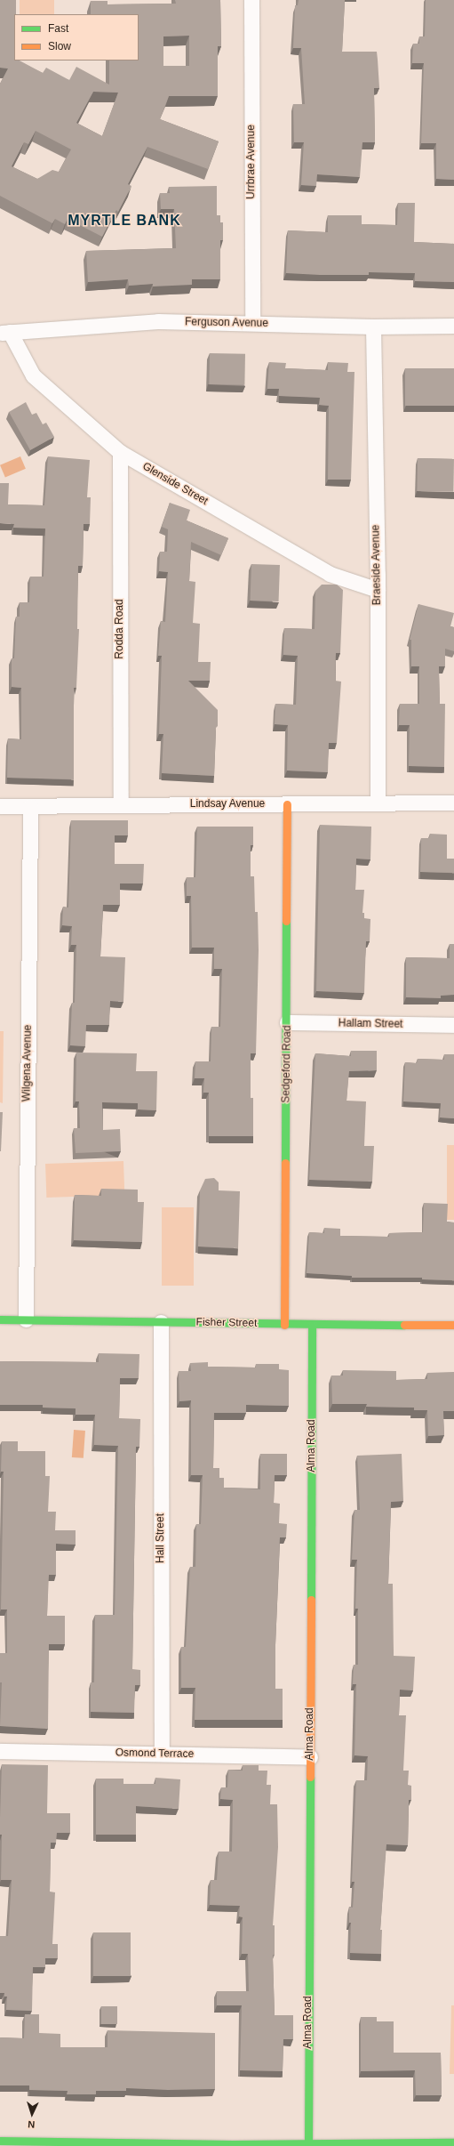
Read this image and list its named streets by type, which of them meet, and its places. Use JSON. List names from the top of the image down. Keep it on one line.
{"streets":{"street":["Urrbrae Avenue","Ferguson Avenue","Glenside Street","Braeside Avenue","Rodda Road","Lindsay Avenue","Hallam Street","Wilgena Avenue","Sedgeford Road","Fisher Street","Alma Road","Hall Street","Osmond Terrace"]},"crossings":[["Urrbrae Avenue","Ferguson Avenue"],["Ferguson Avenue","Glenside Street"],["Ferguson Avenue","Braeside Avenue"],["Glenside Street","Braeside Avenue"],["Glenside Street","Rodda Road"],["Braeside Avenue","Lindsay Avenue"],["Rodda Road","Lindsay Avenue"],["Lindsay Avenue","Wilgena Avenue"],["Lindsay Avenue","Sedgeford Road"],["Hallam Street","Sedgeford Road"],["Wilgena Avenue","Fisher Street"],["Sedgeford Road","Fisher Street"],["Fisher Street","Alma Road"],["Fisher Street","Hall Street"],["Alma Road","Osmond Terrace"],["Hall Street","Osmond Terrace"]],"districts":["MYRTLE BANK"],"legend":["Fast","Slow"],"north":"bottom"}
